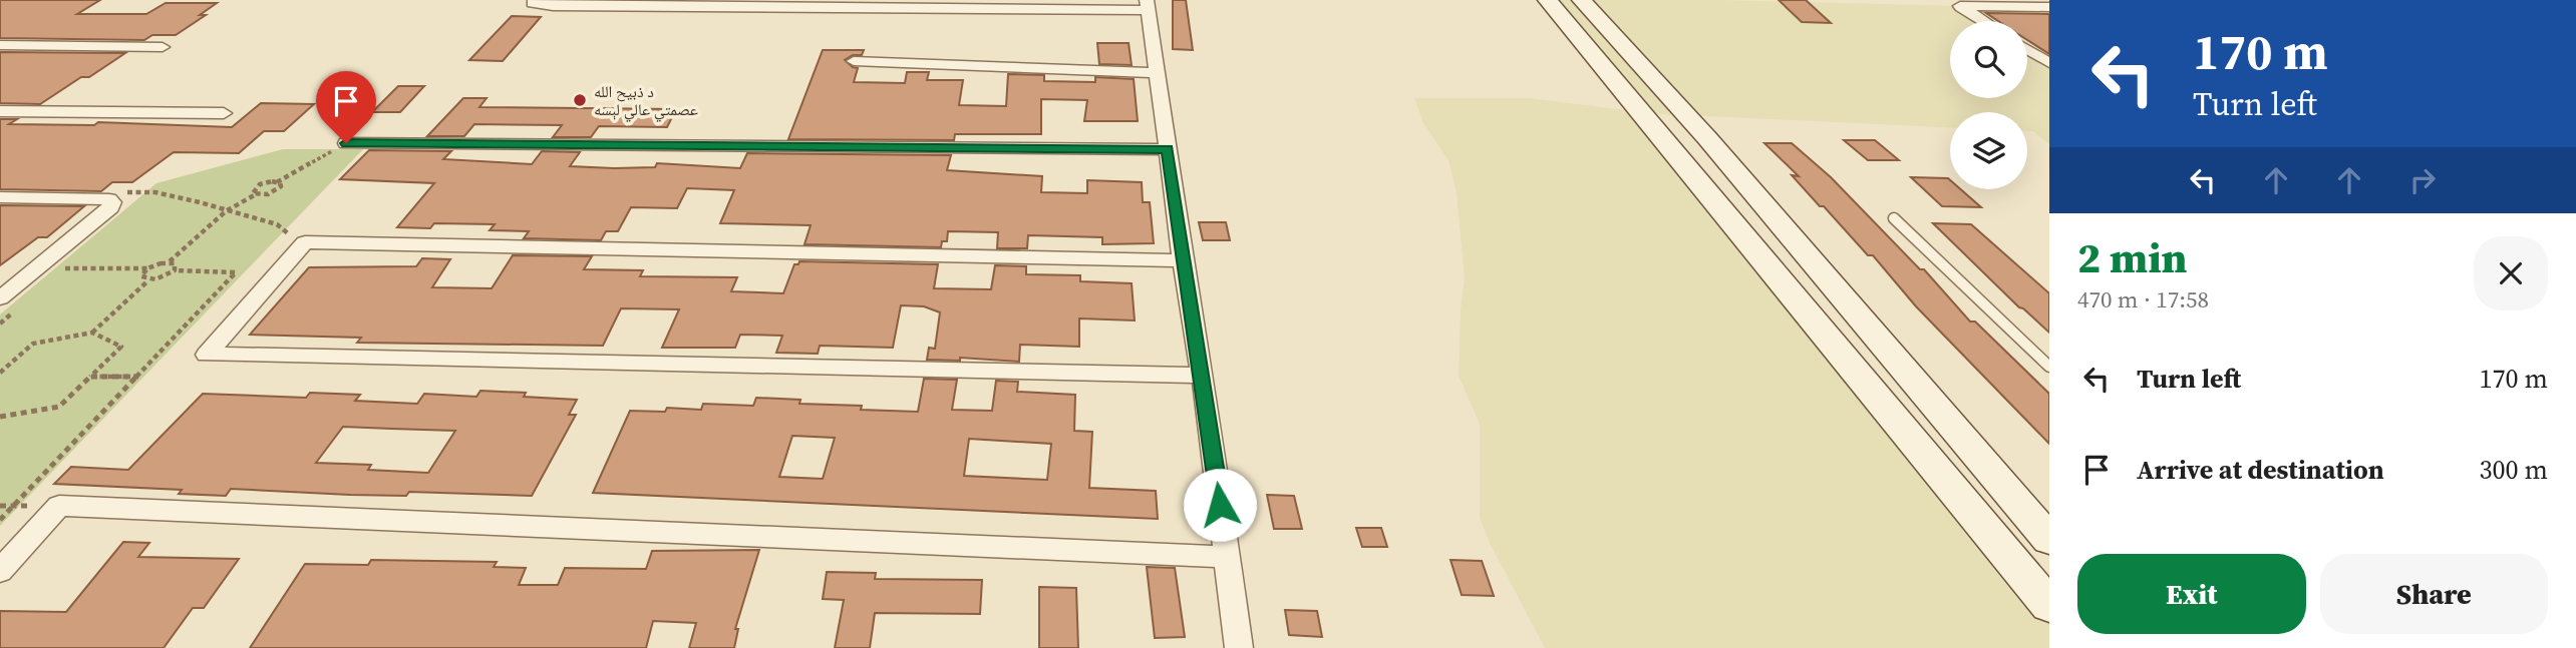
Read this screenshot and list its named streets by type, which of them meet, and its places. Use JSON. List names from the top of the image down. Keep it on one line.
{"places":["د ذبیح الله عصمتي عالي لېسه"],"page":{"turn":["170 m","Turn left"],"heading":["2 min","470 m · 17:58"],"list":[{"name":"Turn left","value":"170 m"},{"name":"Arrive at destination","value":"300 m"}],"buttons":["Exit","Share"]}}
